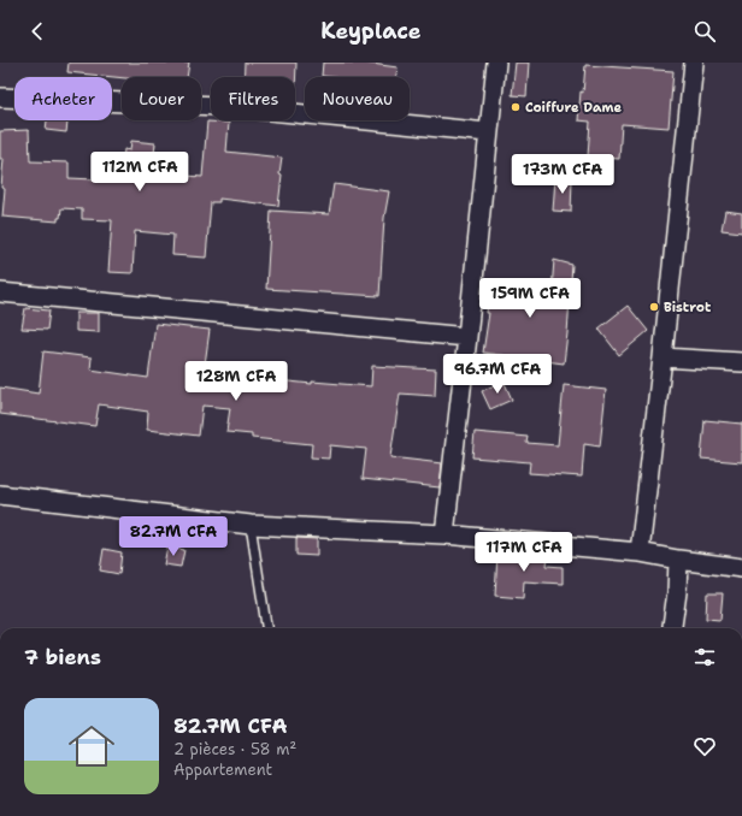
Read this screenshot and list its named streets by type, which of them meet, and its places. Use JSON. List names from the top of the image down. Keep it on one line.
{"places":["Coiffure Dame","Bistrot"],"page":{"header":"Keyplace","chip":["Acheter","Louer","Filtres","Nouveau"],"price":["112M CFA","173M CFA","159M CFA","96.7M CFA","128M CFA","82.7M CFA","117M CFA"],"heading":"7 biens","list":[{"name":"82.7M CFA","note":"2 pièces · 58 m² · Appartement"}]}}
